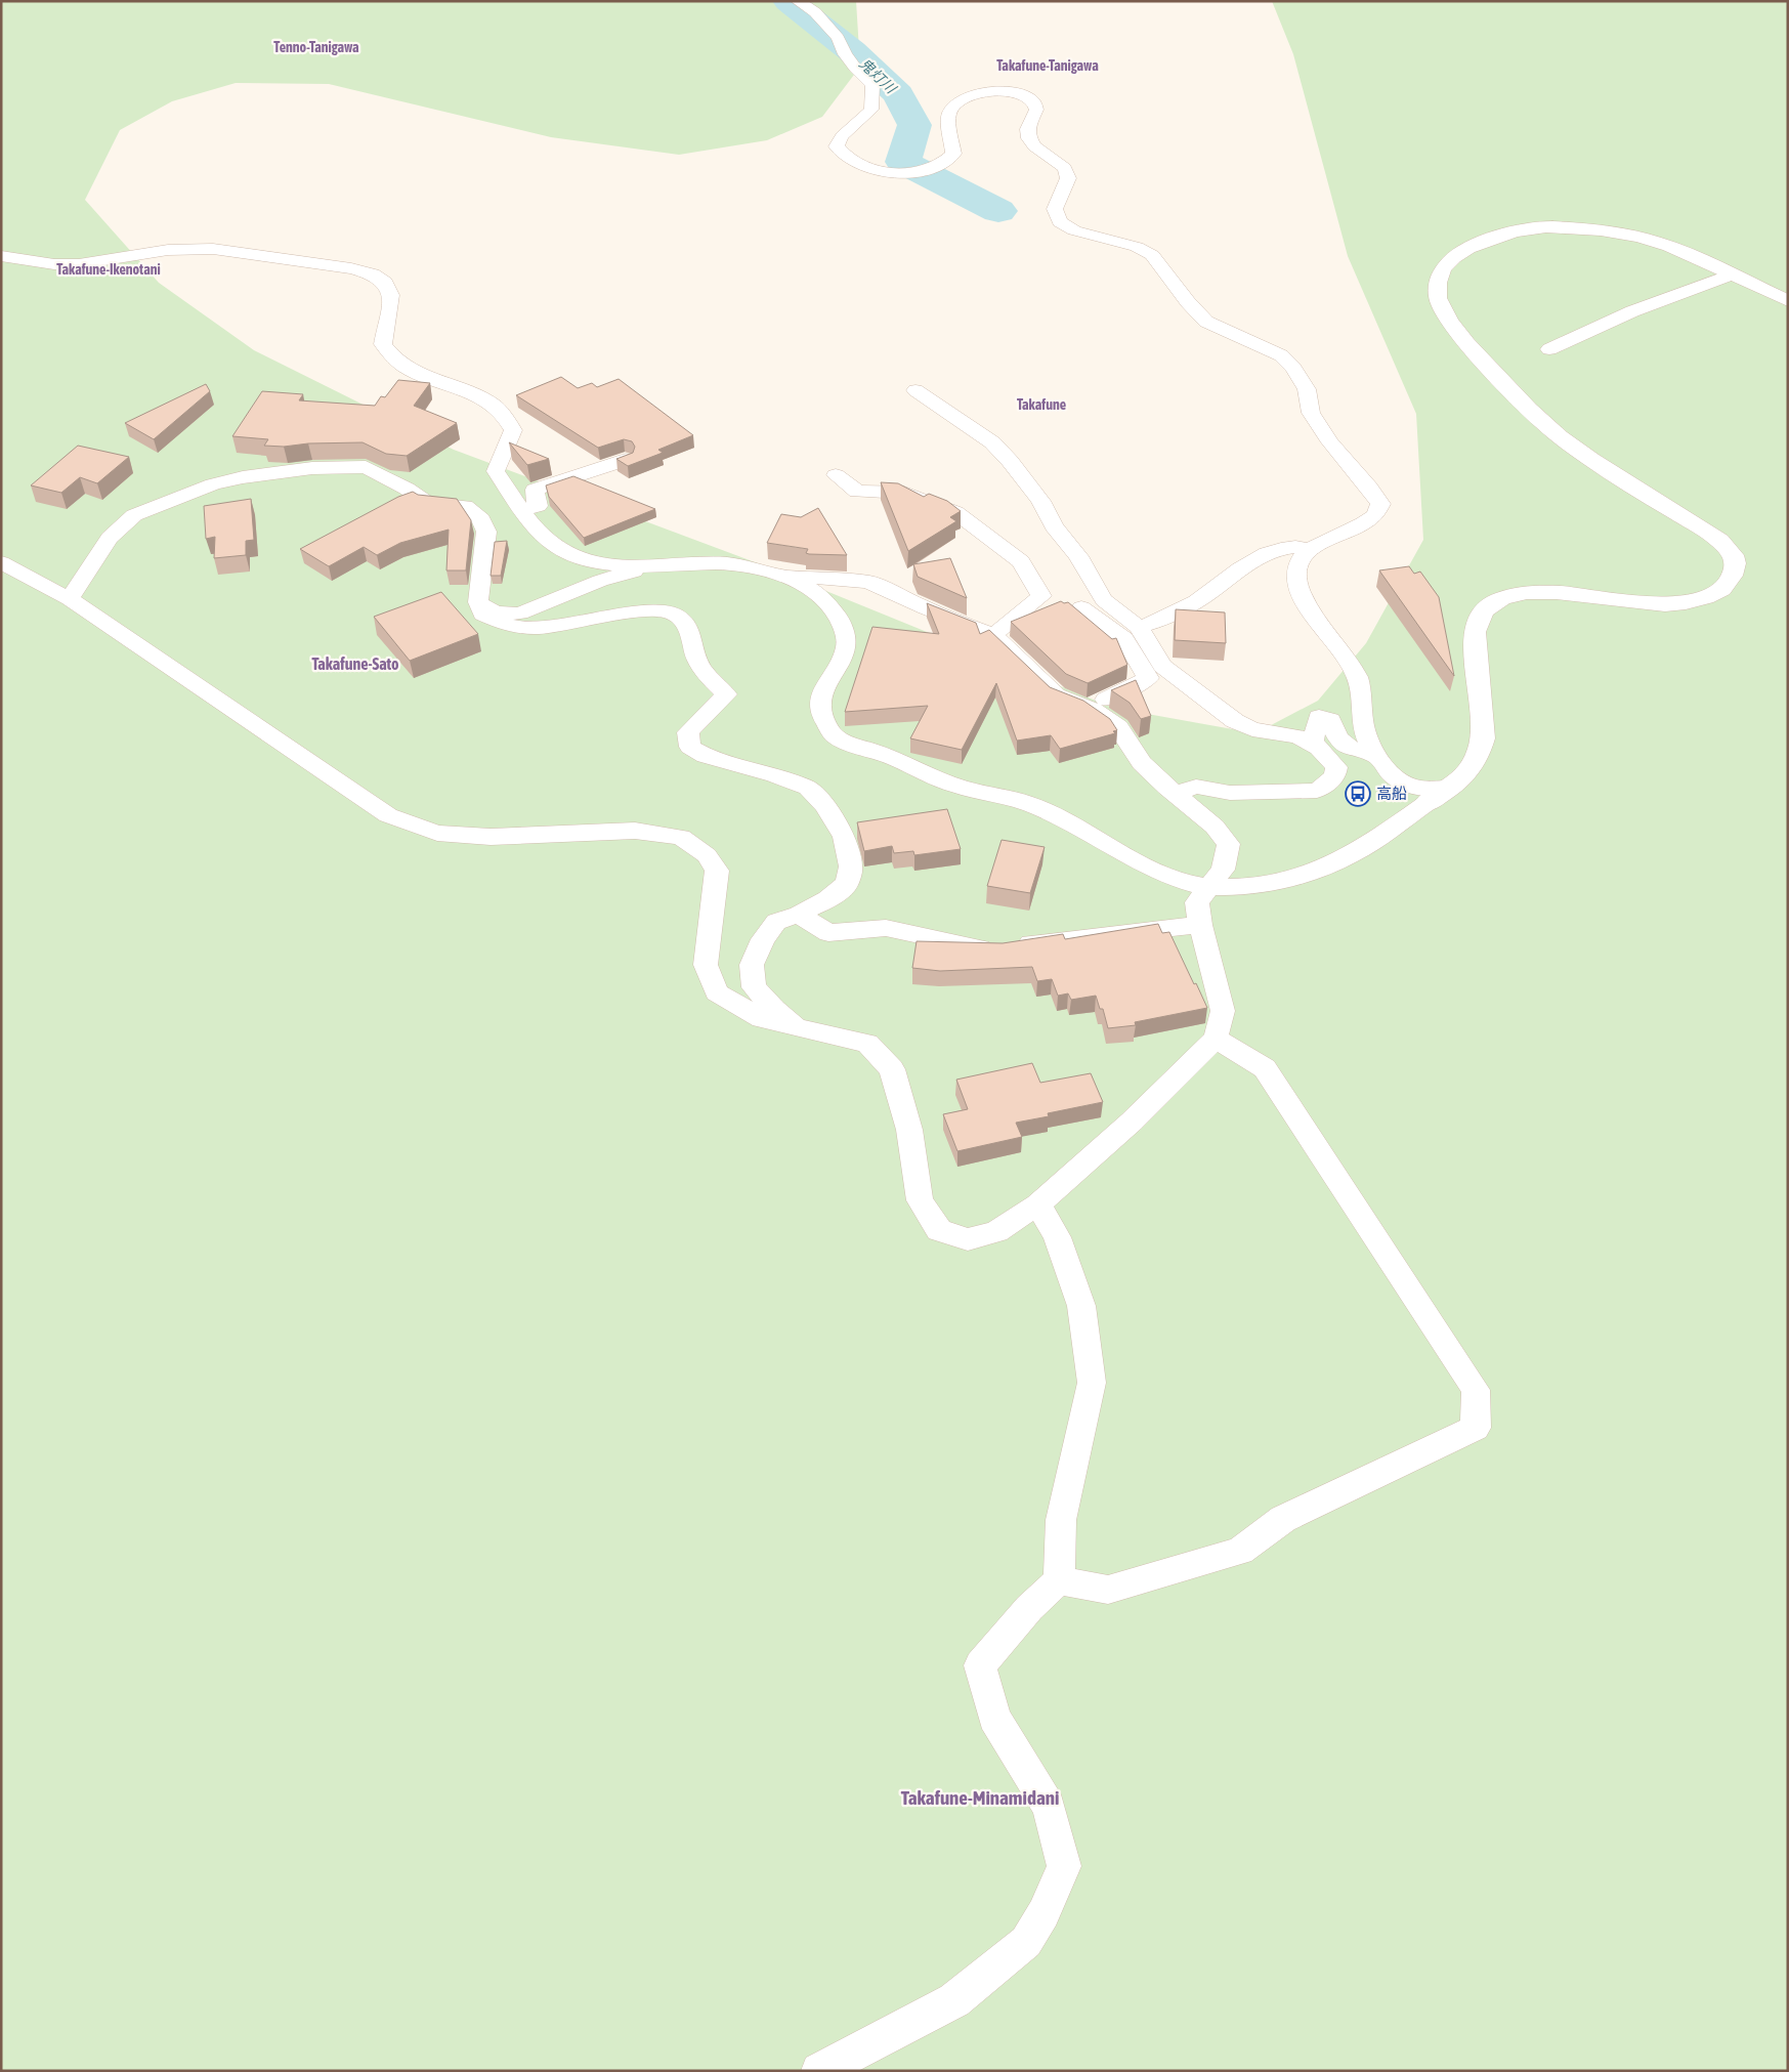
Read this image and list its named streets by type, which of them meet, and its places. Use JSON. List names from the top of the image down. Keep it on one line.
{"districts":["Tenno-Tanigawa","Takafune-Tanigawa","Takafune-Ikenotani","Takafune","Takafune-Sato","Takafune-Minamidani"],"water":["鬼灯川"],"places":{"bus stop":["高船"]}}
